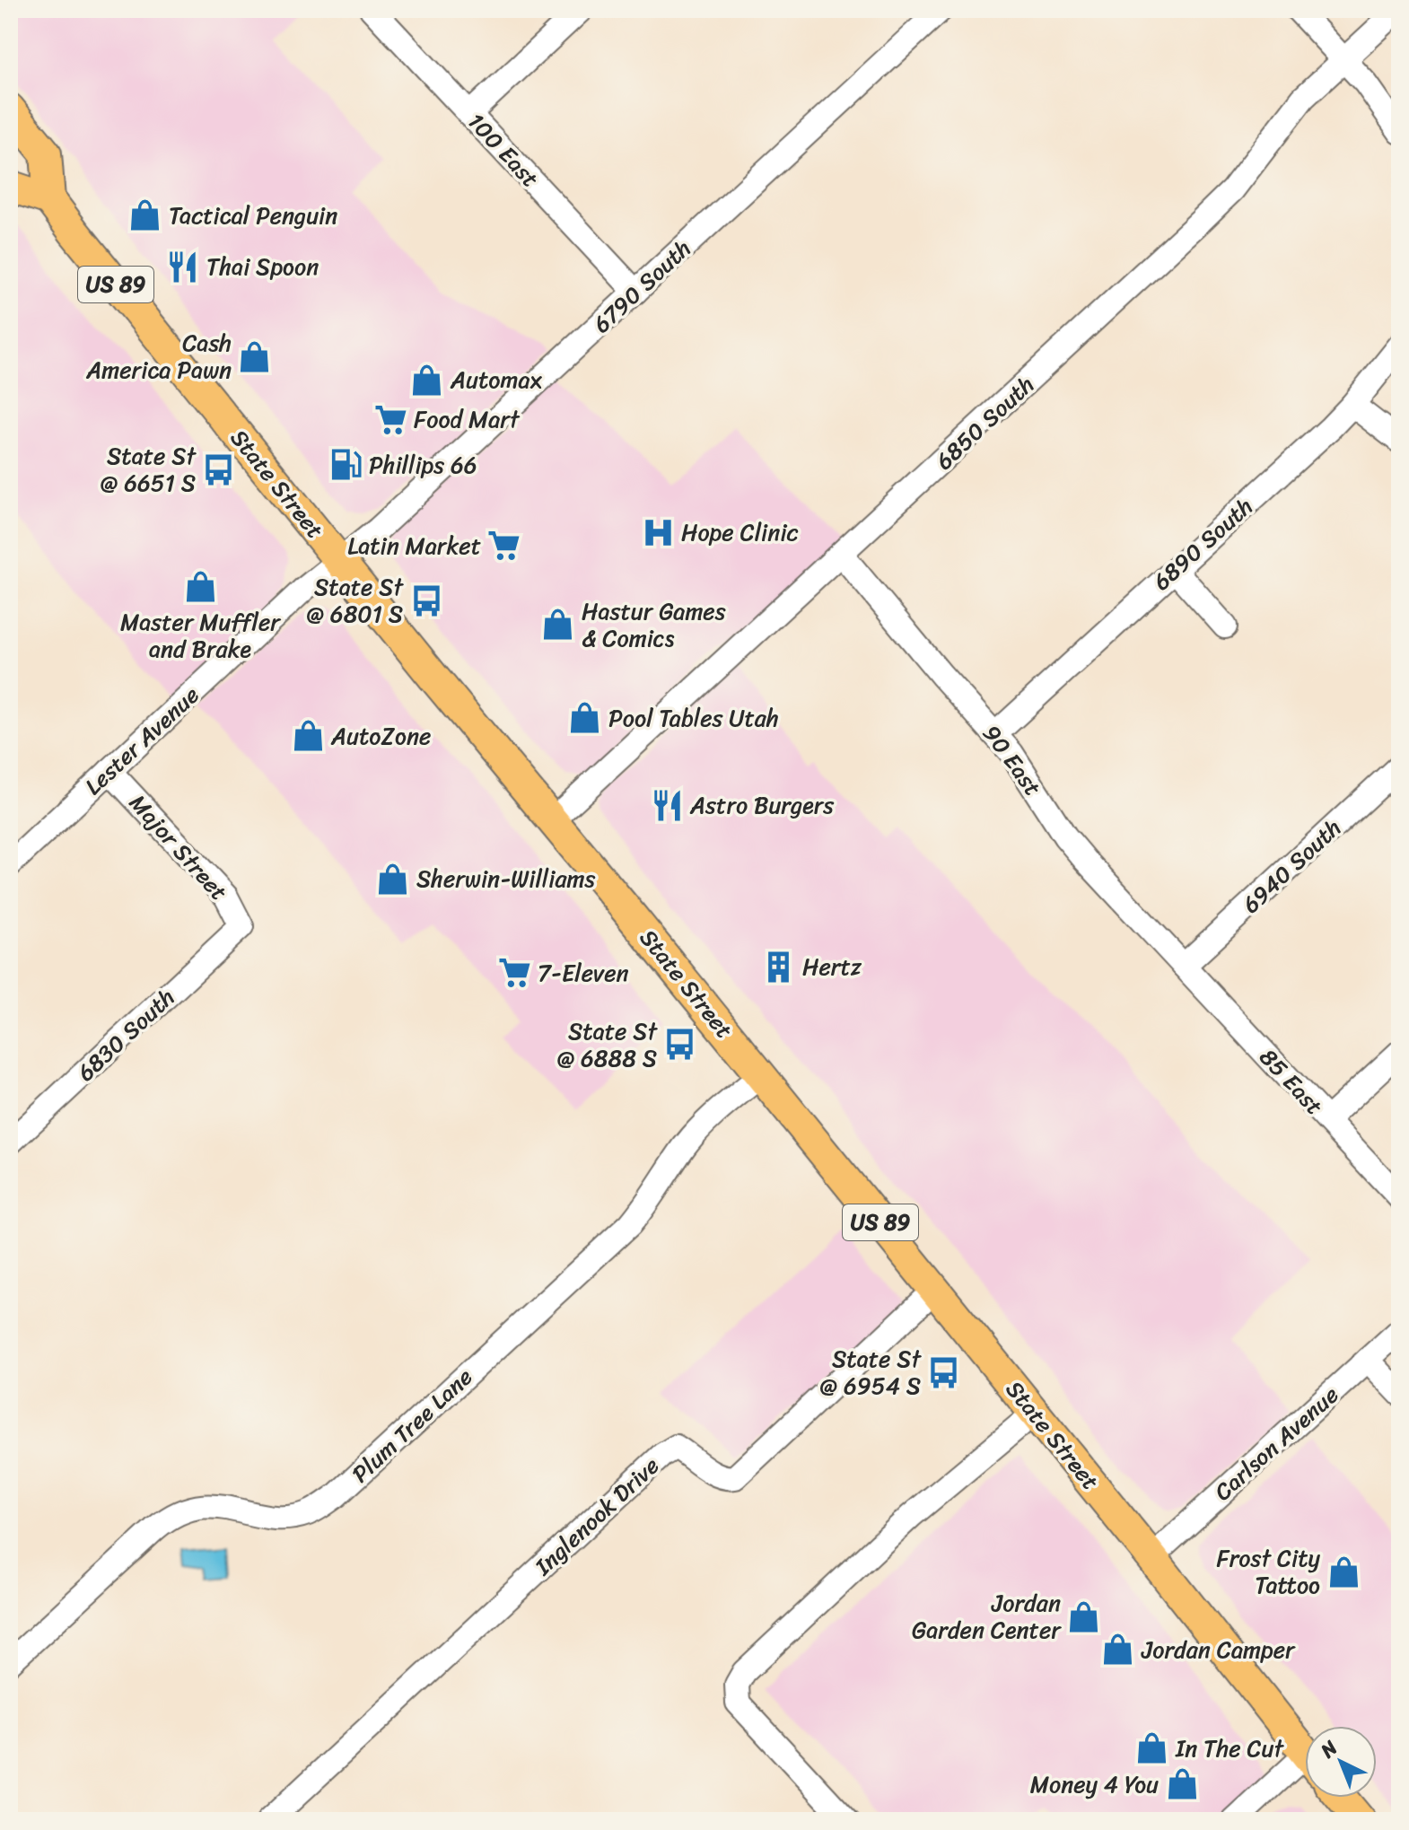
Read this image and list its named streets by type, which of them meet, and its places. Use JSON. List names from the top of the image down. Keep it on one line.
{"streets":{"main road":["US 89","State Street"],"street":["100 East","6790 South","6850 South","6890 South","Lester Avenue","90 East","Major Street","6940 South","6830 South","85 East","Plum Tree Lane","Carlson Avenue","Inglenook Drive"]},"crossings":[["100 East","6790 South"],["6790 South","State Street"],["6790 South","Lester Avenue"],["6850 South","State Street"],["6850 South","90 East"],["State Street","Lester Avenue"],["State Street","Plum Tree Lane"],["State Street","Carlson Avenue"],["State Street","Inglenook Drive"],["6890 South","90 East"],["Lester Avenue","Major Street"],["90 East","6940 South"],["90 East","85 East"],["Major Street","6830 South"],["6940 South","85 East"]],"places":{"shop":["Tactical Penguin","Cash America Pawn","Automax","Master Muffler and Brake","Hastur Games & Comics","Pool Tables Utah","AutoZone","Sherwin-Williams","Frost City Tattoo","Jordan Garden Center","Jordan Camper","In The Cut","Money 4 You"],"restaurant":["Thai Spoon","Astro Burgers"],"supermarket":["Food Mart","Latin Market","7-Eleven"],"fuel station":["Phillips 66"],"bus stop":["State St @ 6651 S","State St @ 6801 S","State St @ 6888 S","State St @ 6954 S"],"hospital":["Hope Clinic"],"building":["Hertz"]},"north":"top left"}
